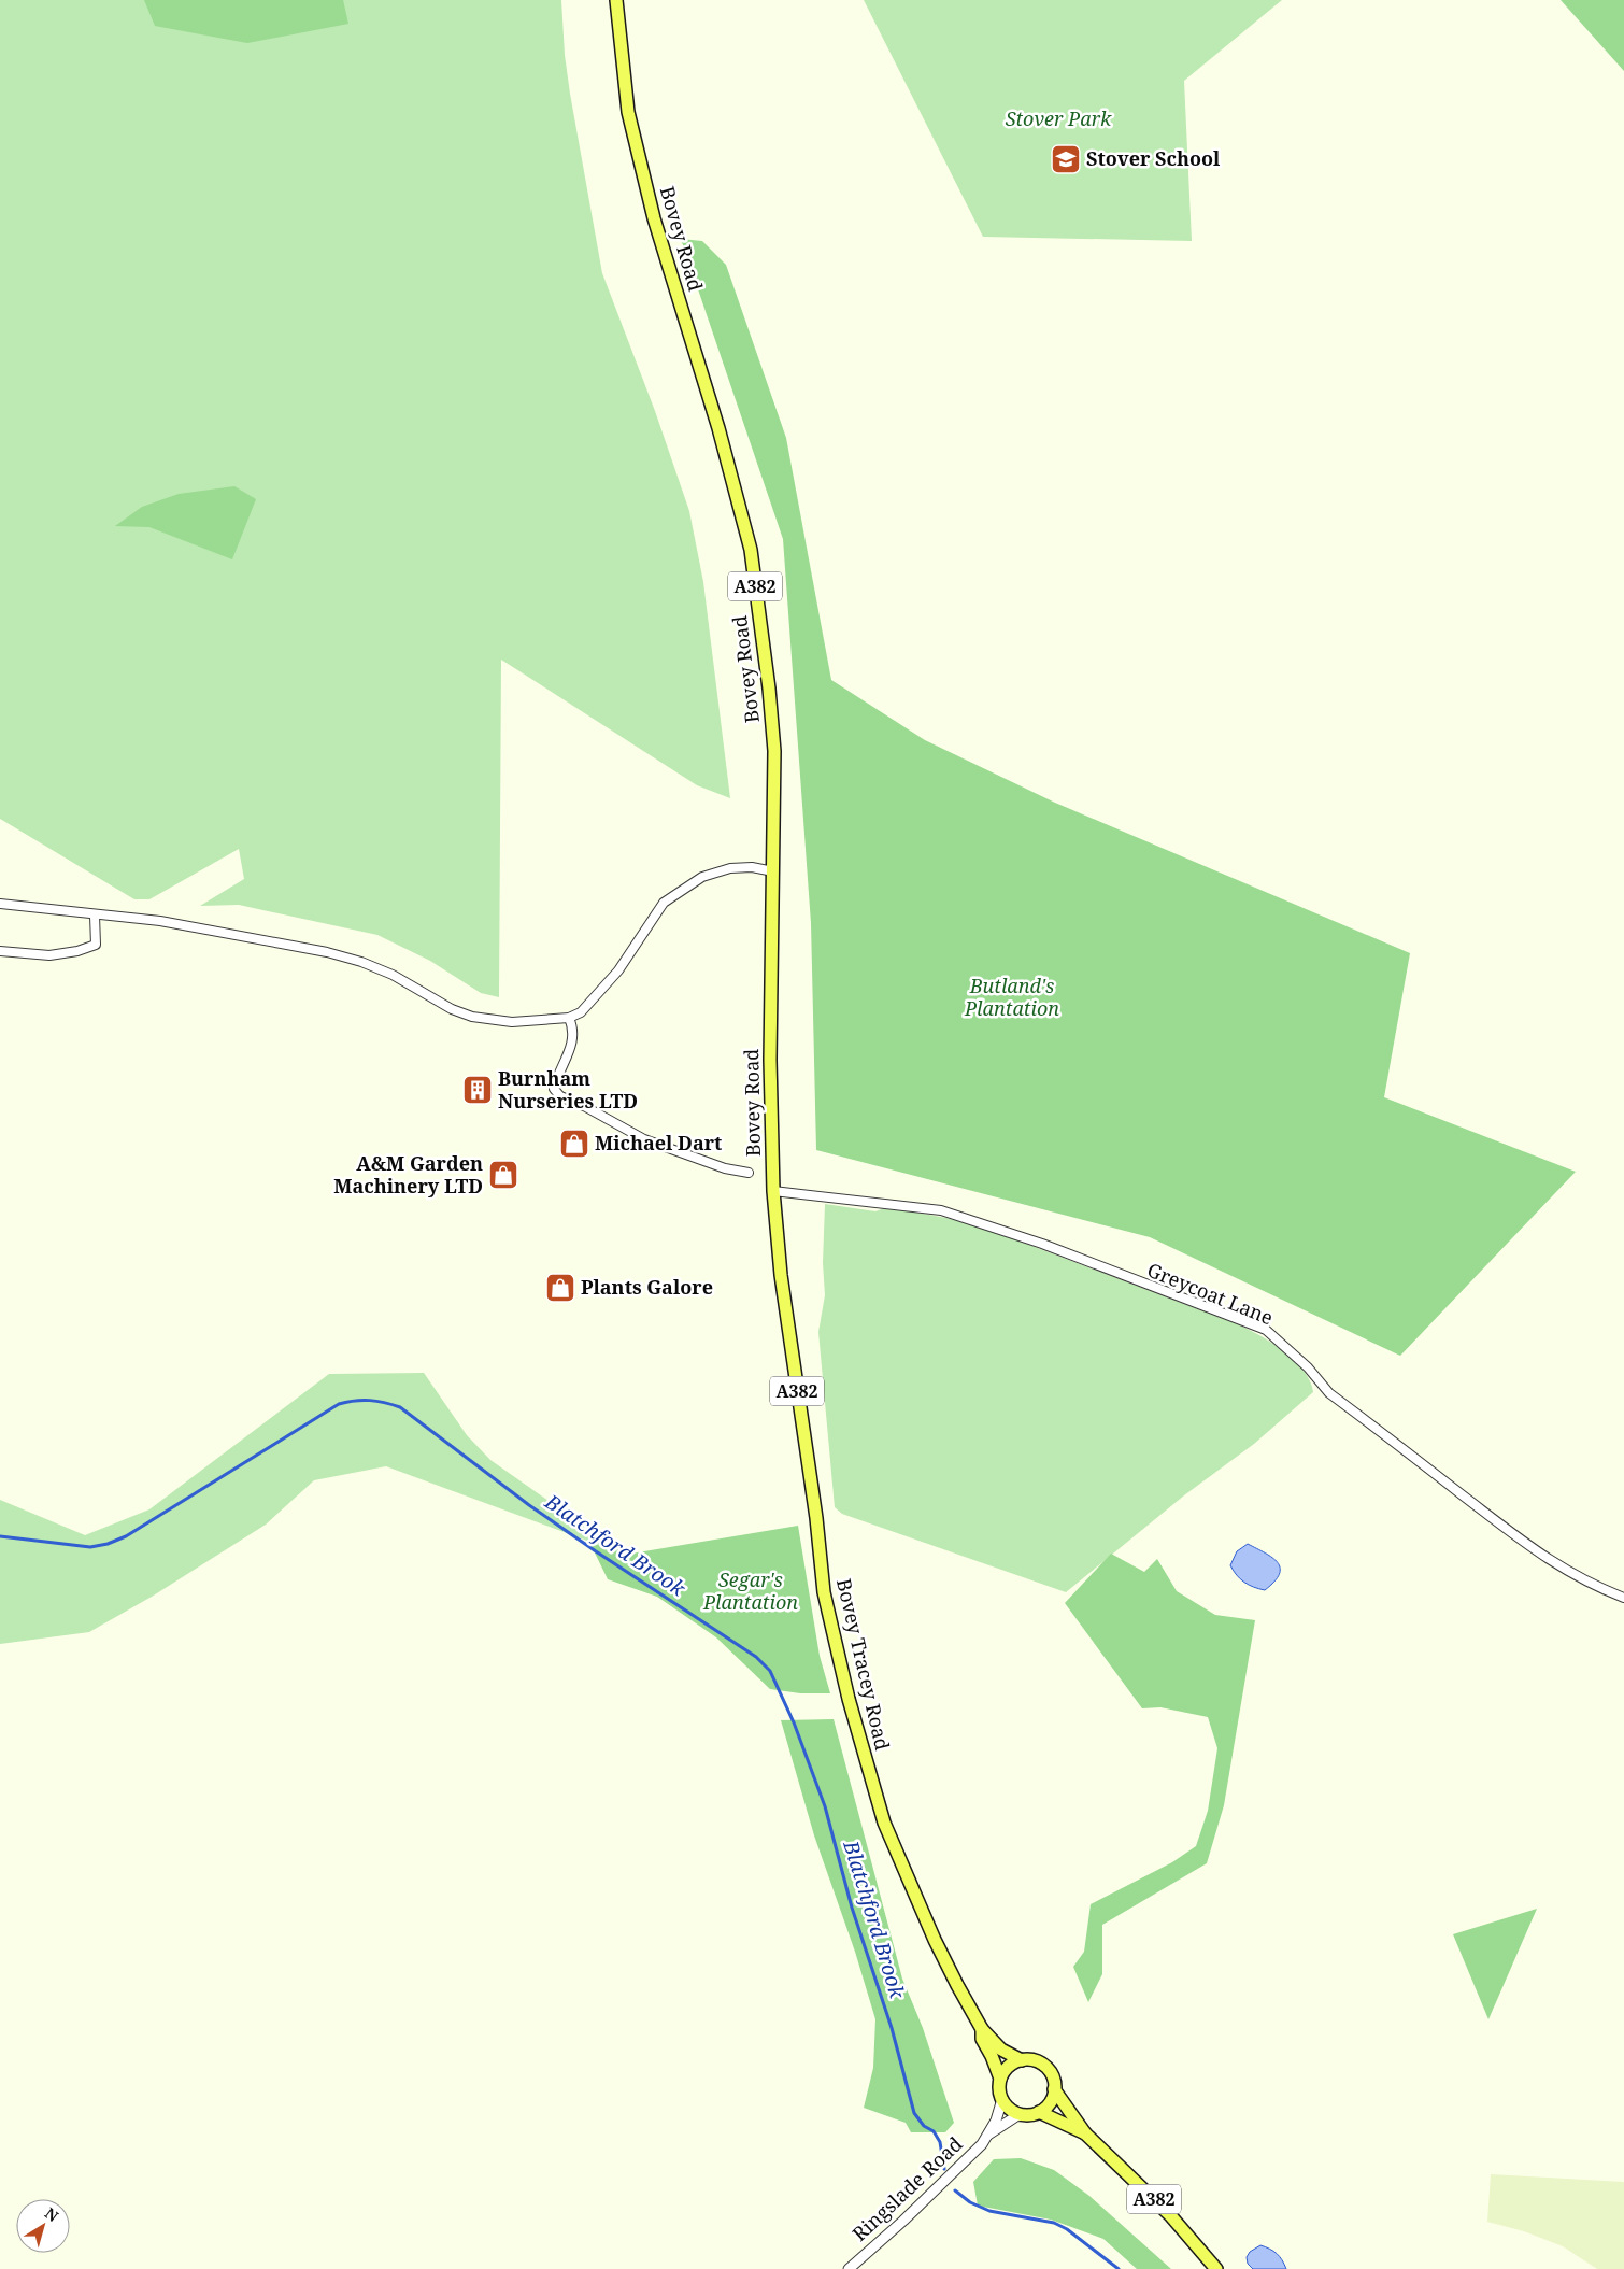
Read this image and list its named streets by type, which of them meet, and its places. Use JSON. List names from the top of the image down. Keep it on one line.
{"streets":{"main road":["Bovey Road","A382","Bovey Tracey Road"],"street":["Greycoat Lane","Ringslade Road"]},"crossings":[["Bovey Road","Greycoat Lane"],["Bovey Road","Bovey Tracey Road"],["A382","Bovey Tracey Road"],["A382","Ringslade Road"],["Greycoat Lane","Bovey Tracey Road"],["Bovey Tracey Road","Ringslade Road"]],"water":["Blatchford Brook"],"parks":["Stover Park","Butland's Plantation","Segar's Plantation"],"places":{"school or university":["Stover School"],"building":["Burnham Nurseries LTD"],"shop":["Michael Dart","A&M Garden Machinery LTD","Plants Galore"]},"north":"top right"}
